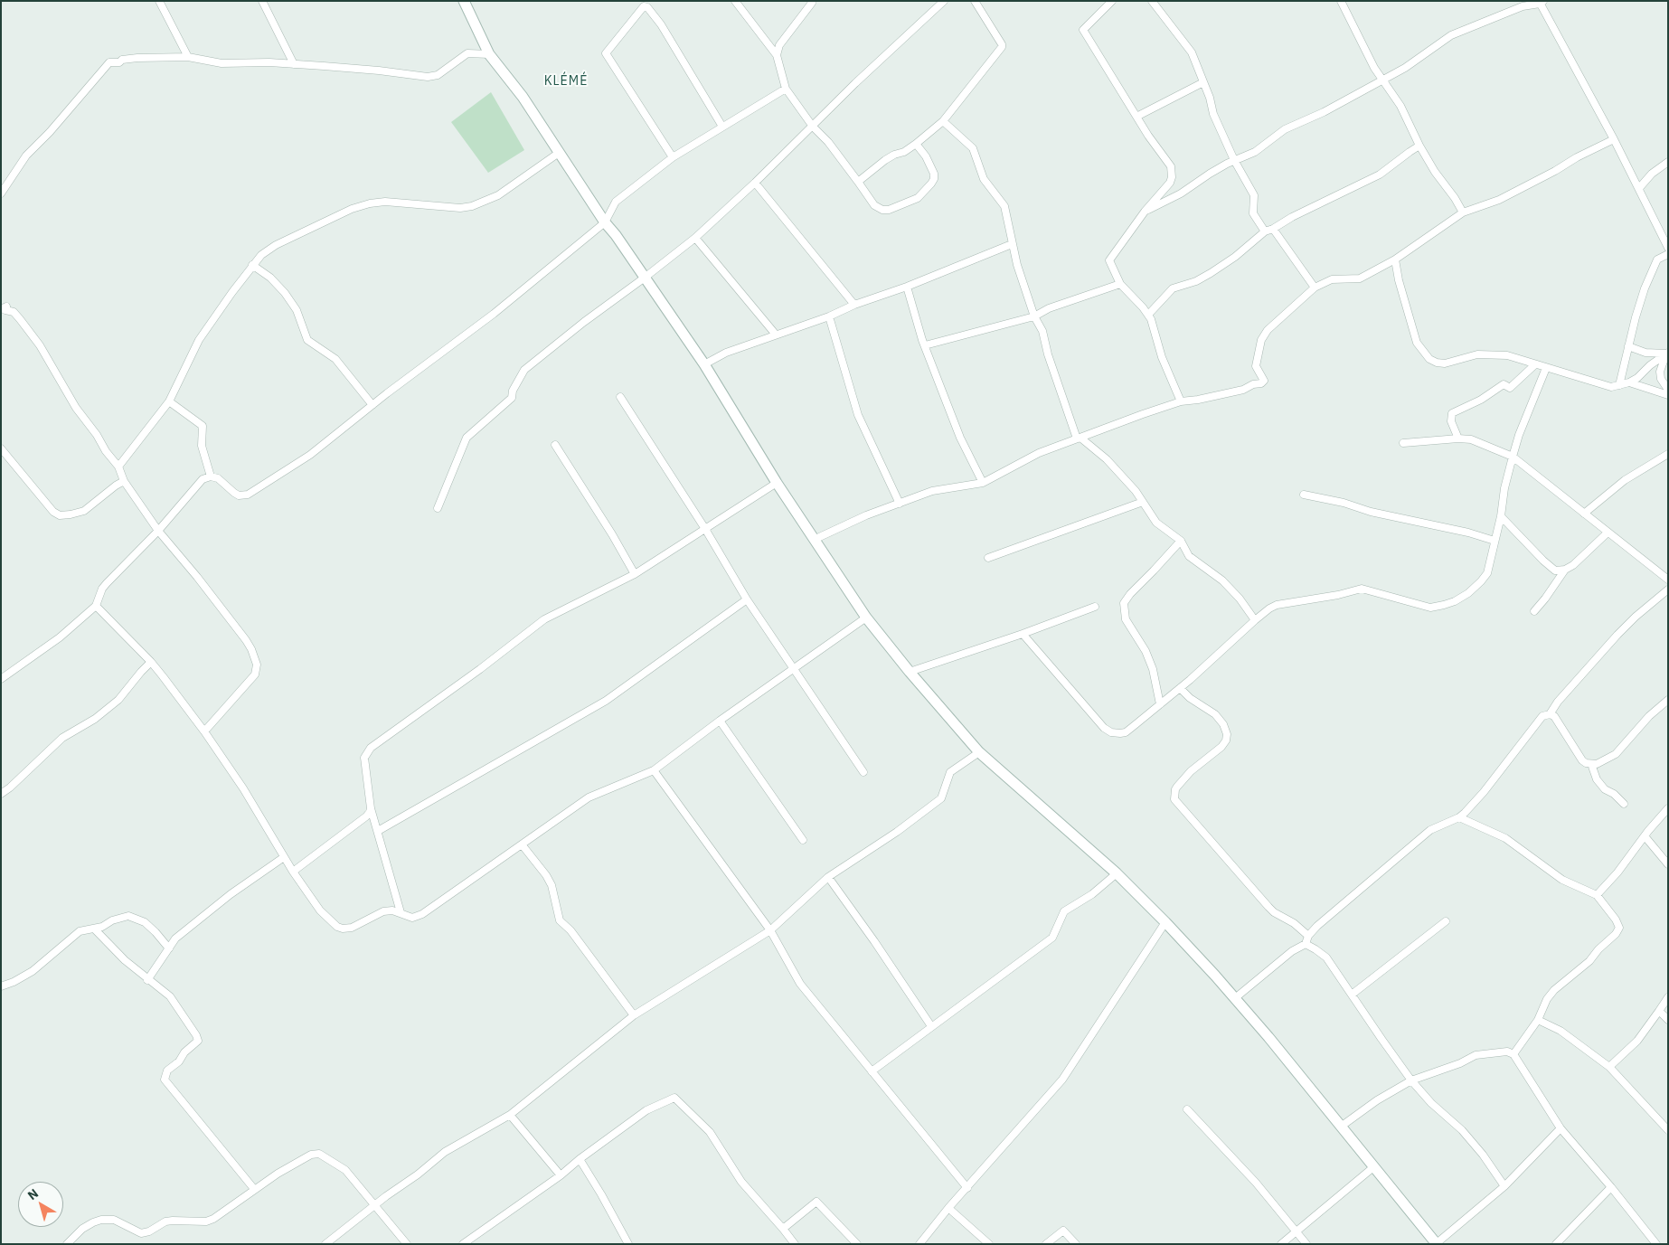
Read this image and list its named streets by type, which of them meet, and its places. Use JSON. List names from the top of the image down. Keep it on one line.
{"districts":["KLÉMÉ"],"north":"top left"}
